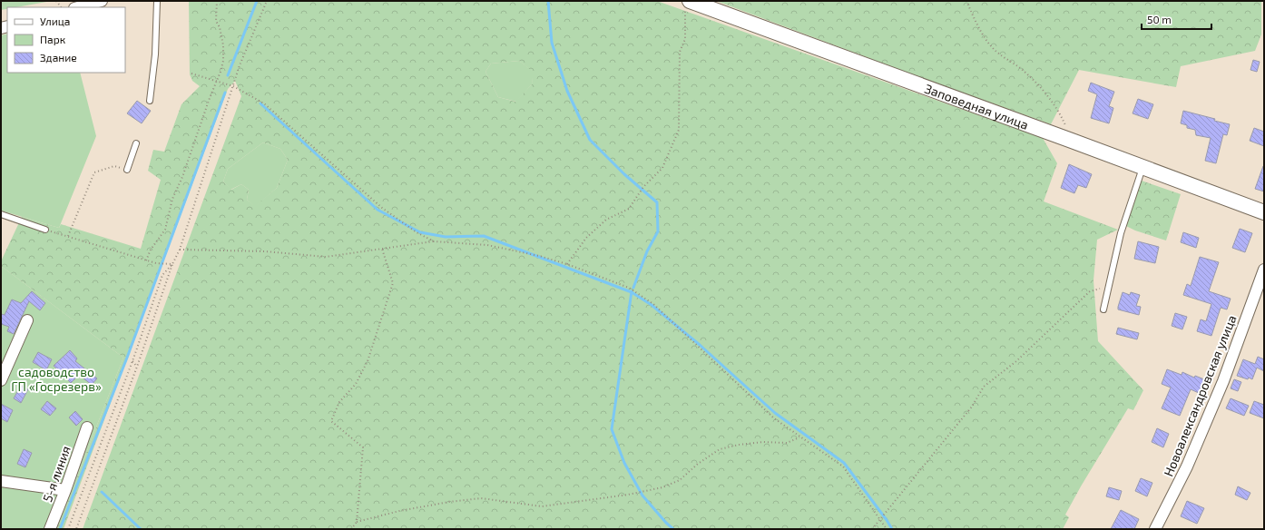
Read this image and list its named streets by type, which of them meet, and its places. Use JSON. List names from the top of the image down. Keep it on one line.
{"streets":{"street":["Заповедная улица","Новоалександровская улица","5-я линия"]},"parks":["садоводство ГП «Госрезерв»"],"legend":["Улица","Парк","Здание"],"scale_bar":"50 m"}
